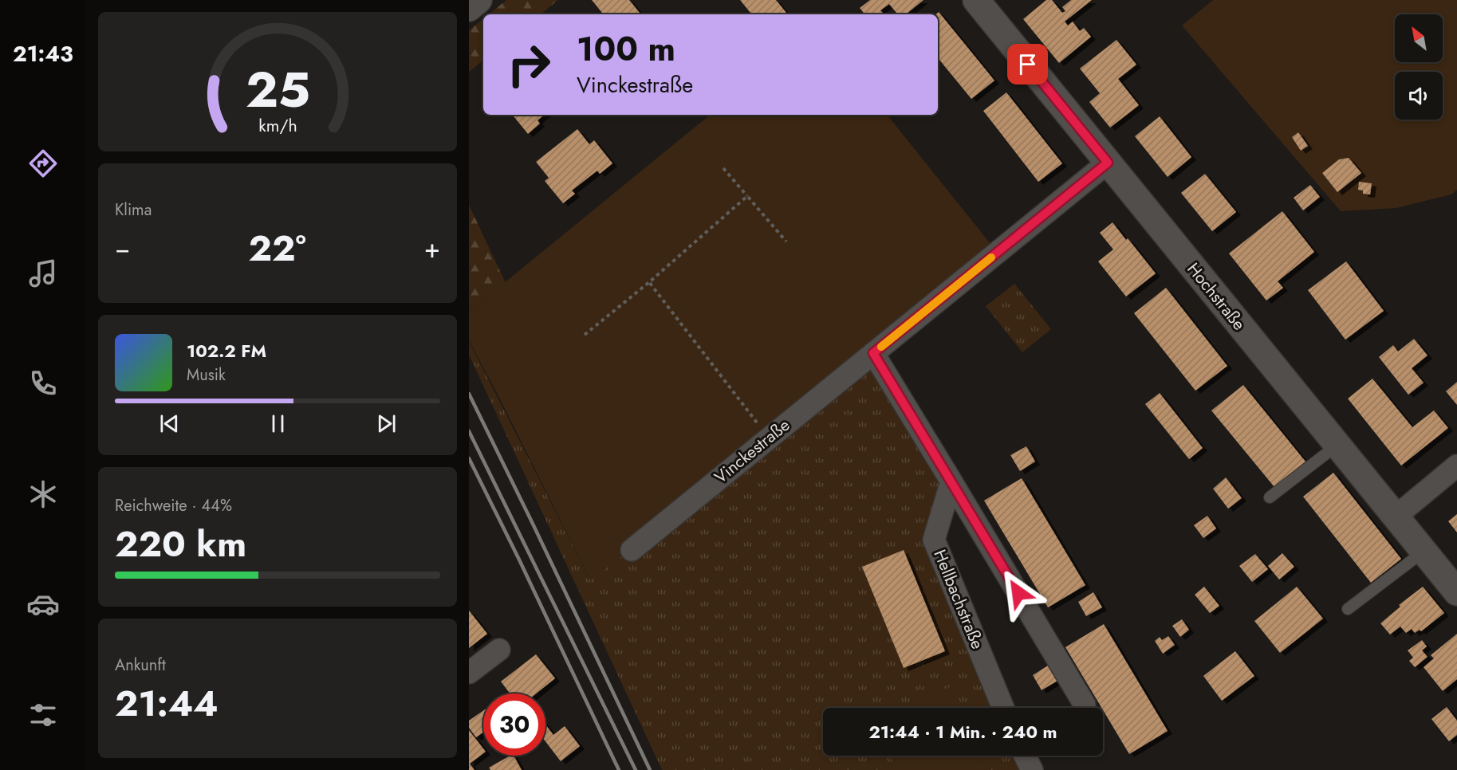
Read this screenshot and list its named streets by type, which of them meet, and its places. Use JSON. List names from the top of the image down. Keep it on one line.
{"streets":{"street":["Hochstraße","Vinckestraße","Hellbachstraße"]},"crossings":[["Hochstraße","Vinckestraße"]],"north":"top left","page":{"tabs":"21:43","turn":["100 m","Vinckestraße"],"tile":["Klima",["Reichweite · 44%","220 km"],["Ankunft","21:44"]],"heat":["−","22°","+"],"song":["102.2 FM","Musik"],"limit":"30","trip":"21:44 · 1 Min. · 240 m","gauge":["25","km/h"]}}
